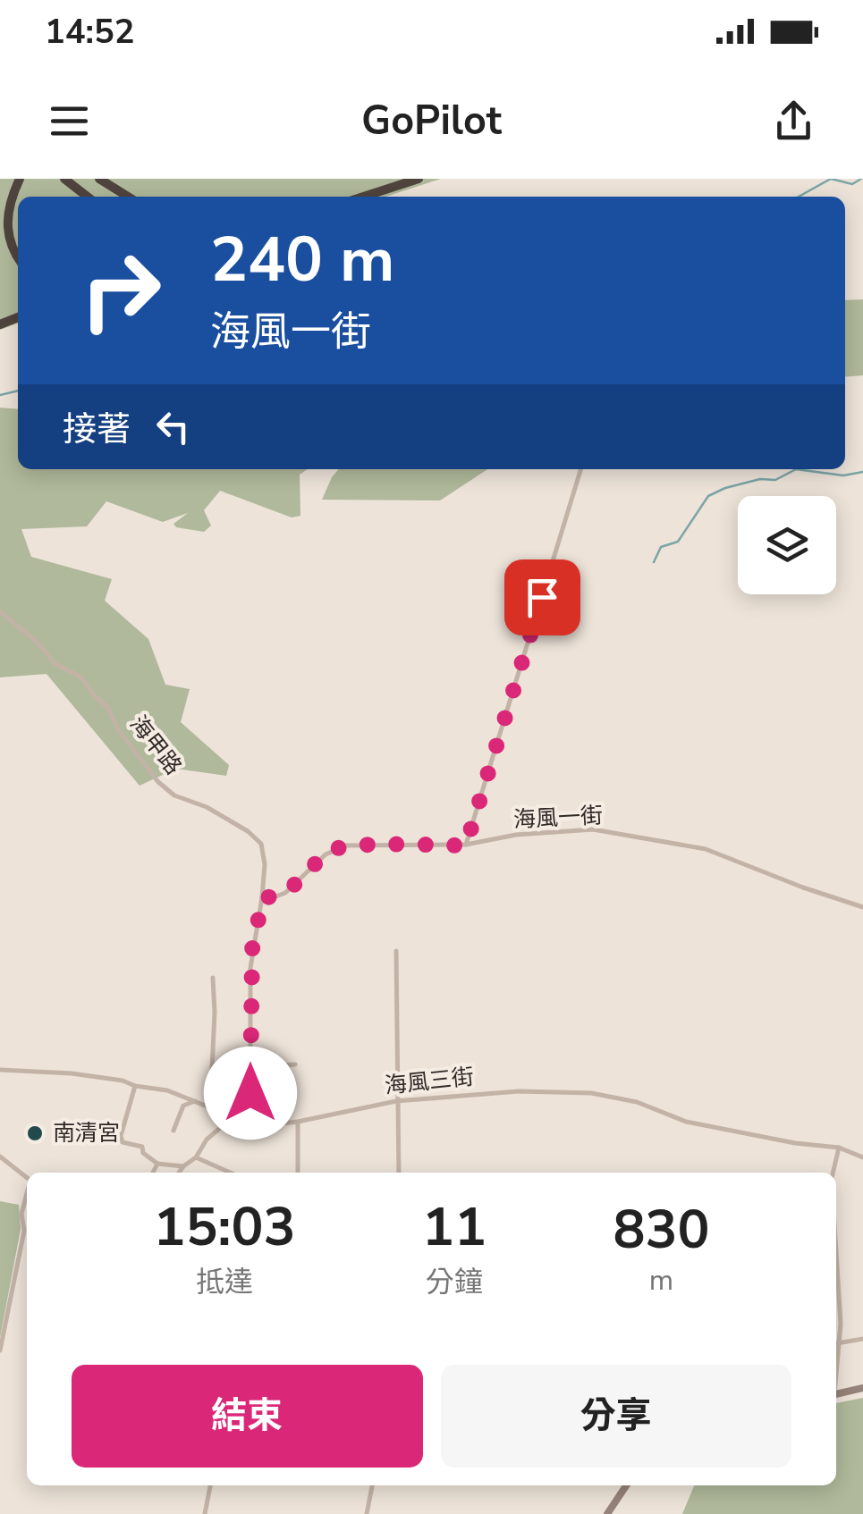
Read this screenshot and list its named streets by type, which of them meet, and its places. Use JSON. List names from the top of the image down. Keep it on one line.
{"streets":{"street":["海甲路","海風一街","海風三街"]},"crossings":[["海甲路","海風一街"]],"places":["南清宮"],"page":{"status":"14:52","header":"GoPilot","turn":["240 m","海風一街"],"then":"接著","eta":["15:03","抵達","11","分鐘","830","m"],"buttons":["結束","分享"]}}
